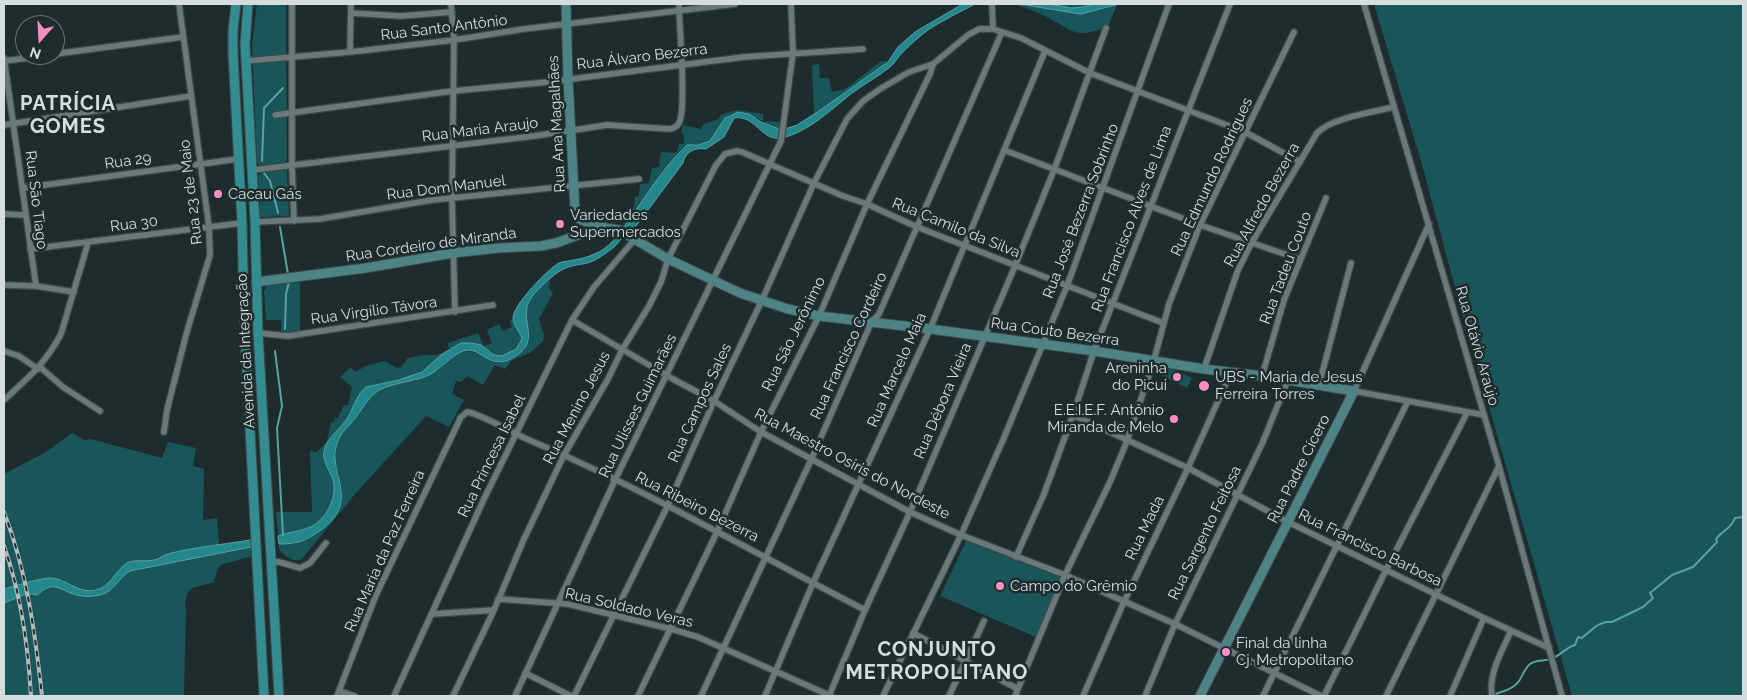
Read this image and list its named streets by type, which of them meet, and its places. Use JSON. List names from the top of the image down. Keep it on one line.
{"streets":{"main road":["Avenida da Integração"],"street":["Rua Santo Antônio","Rua Álvaro Bezerra","Rua Ana Magalhães","Rua Maria Araujo","Rua 29","Rua Edmundo Rodrigues","Rua Dom Manuel","Rua 23 de Maio","Rua São Tiago","Rua Alfredo Bezerra","Rua José Bezerra Sobrinho","Rua Francisco Alves de Lima","Rua 30","Rua Camilo da Silva","Rua Cordeiro de Miranda","Rua Tadeu Couto","Rua Virgílio Távora","Rua Couto Bezerra","Rua São Jerônimo","Rua Francisco Cordeiro","Rua Otávio Araújo","Rua Marcelo Maia","Rua Débora Vieira","Rua Campos Sales","Rua Ulisses Guimarães","Rua Menino Jesus","Rua Princesa Isabel","Rua Maestro Osiris do Nordeste","Rua Padre Cícero","Rua Ribeiro Bezerra","Rua Mada","Rua Sargento Feitosa","Rua Francisco Barbosa","Rua Maria da Paz Ferreira","Rua Soldado Veras"]},"crossings":[["Rua Santo Antônio","Rua Ana Magalhães"],["Rua Santo Antônio","Rua Maria Araujo"],["Rua Santo Antônio","Avenida da Integração"],["Rua Álvaro Bezerra","Rua Ana Magalhães"],["Rua Álvaro Bezerra","Rua Maria Araujo"],["Rua Álvaro Bezerra","Rua Ulisses Guimarães"],["Rua Ana Magalhães","Rua Maria Araujo"],["Rua Ana Magalhães","Rua Dom Manuel"],["Rua Ana Magalhães","Rua Cordeiro de Miranda"],["Rua Maria Araujo","Avenida da Integração"],["Rua 29","Rua 23 de Maio"],["Rua 29","Rua São Tiago"],["Rua 29","Avenida da Integração"],["Rua Edmundo Rodrigues","Rua Camilo da Silva"],["Rua Edmundo Rodrigues","Rua Couto Bezerra"],["Rua Edmundo Rodrigues","Rua Maestro Osiris do Nordeste"],["Rua Edmundo Rodrigues","Rua Francisco Barbosa"],["Rua Dom Manuel","Avenida da Integração"],["Rua 23 de Maio","Rua 30"],["Rua São Tiago","Rua 30"],["Rua Alfredo Bezerra","Rua Couto Bezerra"],["Rua Alfredo Bezerra","Rua Otávio Araújo"],["Rua José Bezerra Sobrinho","Rua Camilo da Silva"],["Rua José Bezerra Sobrinho","Rua Couto Bezerra"],["Rua José Bezerra Sobrinho","Rua Maestro Osiris do Nordeste"],["Rua Francisco Alves de Lima","Rua Camilo da Silva"],["Rua Francisco Alves de Lima","Rua Couto Bezerra"],["Rua Francisco Alves de Lima","Rua Maestro Osiris do Nordeste"],["Rua Francisco Alves de Lima","Rua Francisco Barbosa"],["Rua 30","Avenida da Integração"],["Rua Camilo da Silva","Rua São Jerônimo"],["Rua Camilo da Silva","Rua Francisco Cordeiro"],["Rua Camilo da Silva","Rua Marcelo Maia"],["Rua Camilo da Silva","Rua Débora Vieira"],["Rua Camilo da Silva","Rua Campos Sales"],["Rua Camilo da Silva","Rua Ulisses Guimarães"],["Rua Camilo da Silva","Rua Menino Jesus"],["Rua Cordeiro de Miranda","Avenida da Integração"],["Rua Tadeu Couto","Rua Couto Bezerra"],["Rua Virgílio Távora","Avenida da Integração"],["Rua Couto Bezerra","Rua São Jerônimo"],["Rua Couto Bezerra","Rua Francisco Cordeiro"],["Rua Couto Bezerra","Rua Otávio Araújo"],["Rua Couto Bezerra","Rua Marcelo Maia"],["Rua Couto Bezerra","Rua Débora Vieira"],["Rua Couto Bezerra","Rua Campos Sales"],["Rua Couto Bezerra","Rua Ulisses Guimarães"],["Rua Couto Bezerra","Rua Menino Jesus"],["Rua Couto Bezerra","Rua Princesa Isabel"],["Rua Couto Bezerra","Rua Padre Cícero"],["Rua Couto Bezerra","Rua Mada"],["Rua Couto Bezerra","Rua Sargento Feitosa"],["Rua São Jerônimo","Rua Campos Sales"],["Rua São Jerônimo","Rua Maestro Osiris do Nordeste"],["Rua São Jerônimo","Rua Ribeiro Bezerra"],["Rua São Jerônimo","Rua Soldado Veras"],["Rua Francisco Cordeiro","Rua Maestro Osiris do Nordeste"],["Rua Francisco Cordeiro","Rua Ribeiro Bezerra"],["Rua Francisco Cordeiro","Rua Soldado Veras"],["Rua Otávio Araújo","Rua Padre Cícero"],["Rua Otávio Araújo","Rua Francisco Barbosa"],["Rua Marcelo Maia","Rua Maestro Osiris do Nordeste"],["Rua Marcelo Maia","Rua Ribeiro Bezerra"],["Rua Marcelo Maia","Rua Soldado Veras"],["Rua Débora Vieira","Rua Maestro Osiris do Nordeste"],["Rua Débora Vieira","Rua Ribeiro Bezerra"],["Rua Débora Vieira","Rua Soldado Veras"],["Rua Campos Sales","Rua Maestro Osiris do Nordeste"],["Rua Campos Sales","Rua Ribeiro Bezerra"],["Rua Campos Sales","Rua Soldado Veras"],["Rua Ulisses Guimarães","Rua Maestro Osiris do Nordeste"],["Rua Ulisses Guimarães","Rua Ribeiro Bezerra"],["Rua Ulisses Guimarães","Rua Soldado Veras"],["Rua Menino Jesus","Rua Maestro Osiris do Nordeste"],["Rua Menino Jesus","Rua Ribeiro Bezerra"],["Rua Menino Jesus","Rua Soldado Veras"],["Rua Princesa Isabel","Rua Maestro Osiris do Nordeste"],["Rua Princesa Isabel","Rua Ribeiro Bezerra"],["Rua Maestro Osiris do Nordeste","Rua Padre Cícero"],["Rua Maestro Osiris do Nordeste","Rua Mada"],["Rua Maestro Osiris do Nordeste","Rua Sargento Feitosa"],["Rua Padre Cícero","Rua Francisco Barbosa"],["Rua Ribeiro Bezerra","Rua Maria da Paz Ferreira"],["Rua Mada","Rua Francisco Barbosa"],["Rua Sargento Feitosa","Rua Francisco Barbosa"]],"districts":["PATRÍCIA GOMES","CONJUNTO METROPOLITANO"],"places":["Cacau Gás","Variedades Supermercados","Areninha do Picui","UBS - Maria de Jesus Ferreira Torres","E.E.I.E.F. Antônio Miranda de Melo","Campo do Grêmio","Final da linha Cj. Metropolitano"],"north":"bottom"}
